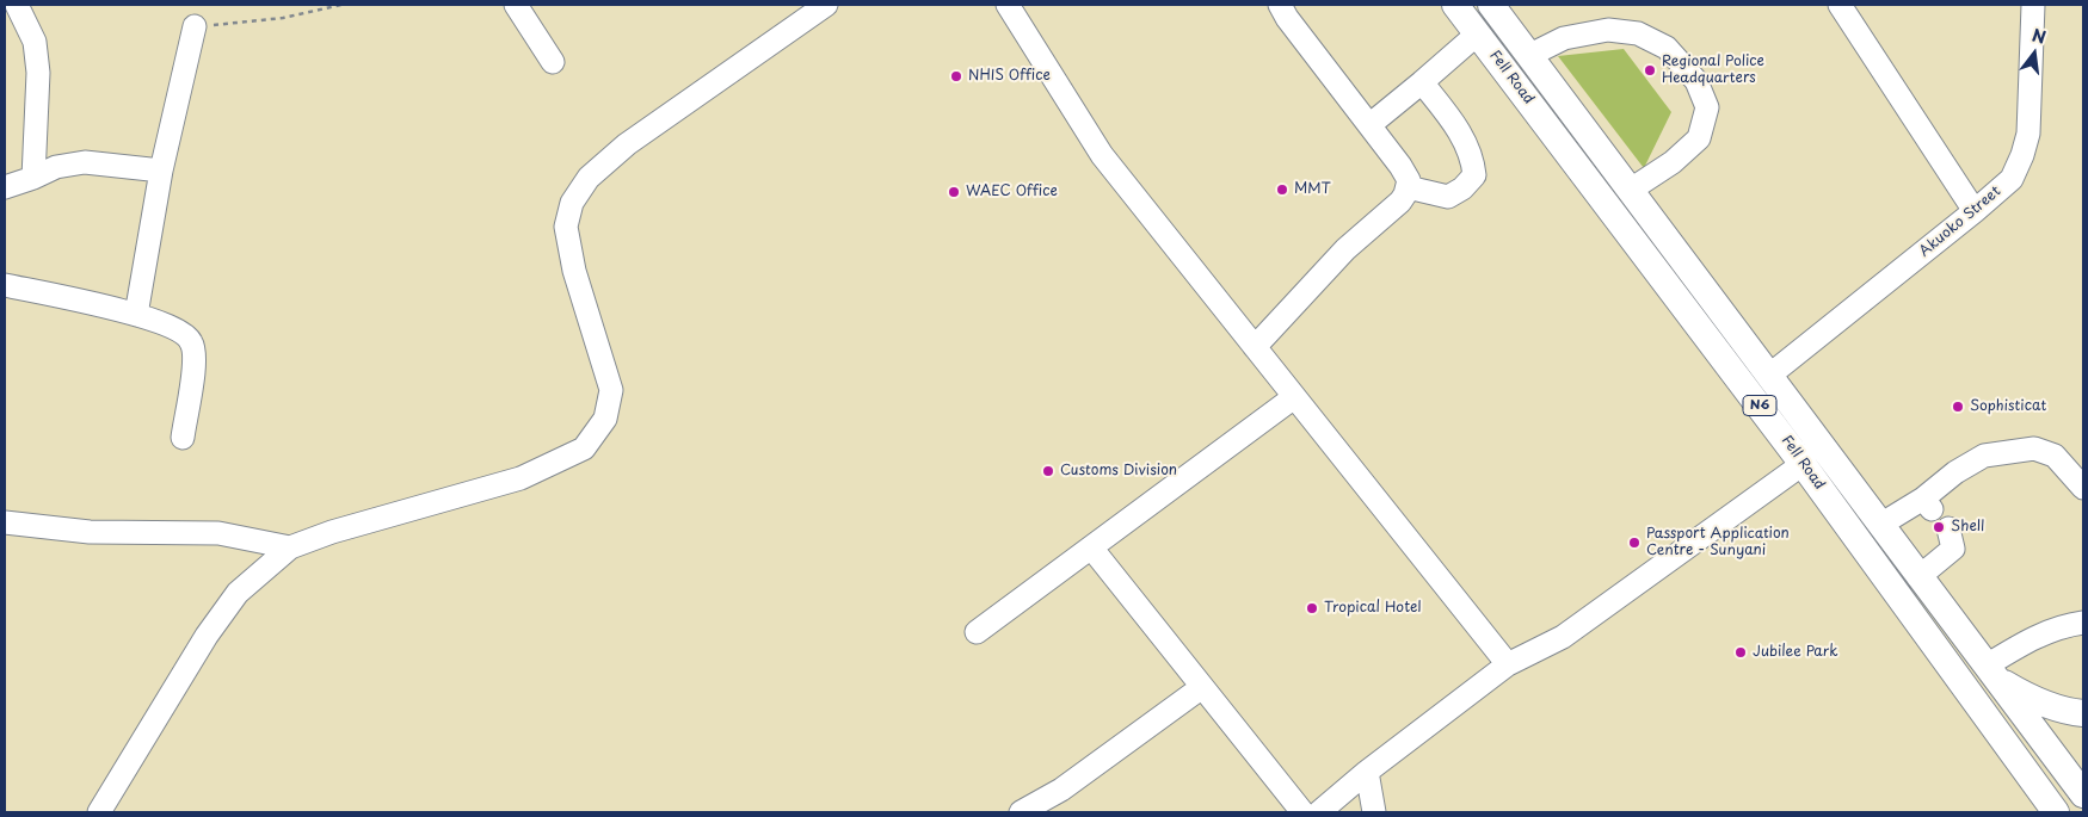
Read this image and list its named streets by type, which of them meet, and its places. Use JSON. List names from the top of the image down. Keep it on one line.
{"streets":{"main road":["Fell Road","N6"],"street":["Akuoko Street"]},"crossings":[["Fell Road","Akuoko Street"]],"places":["Regional Police Headquarters","NHIS Office","MMT","WAEC Office","Sophisticat","Customs Division","Shell","Passport Application Centre - Sunyani","Tropical Hotel","Jubilee Park"],"north":"top"}
